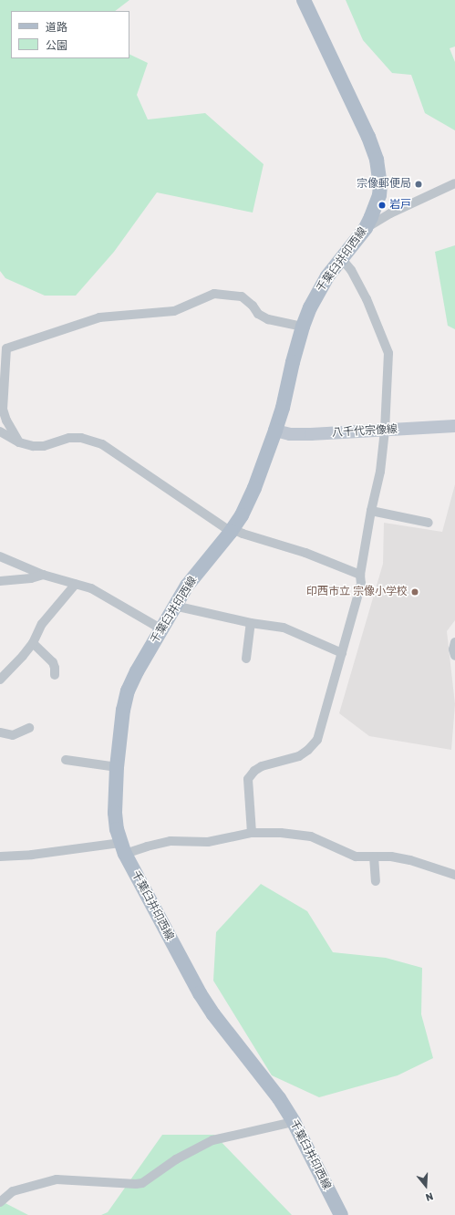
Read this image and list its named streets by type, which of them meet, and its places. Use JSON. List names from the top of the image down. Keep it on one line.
{"streets":{"main road":["千葉臼井印西線","八千代宗像線"]},"crossings":[["千葉臼井印西線","八千代宗像線"]],"places":["宗像郵便局","岩戸","印西市立 宗像小学校"],"legend":["道路","公園"],"north":"bottom"}
